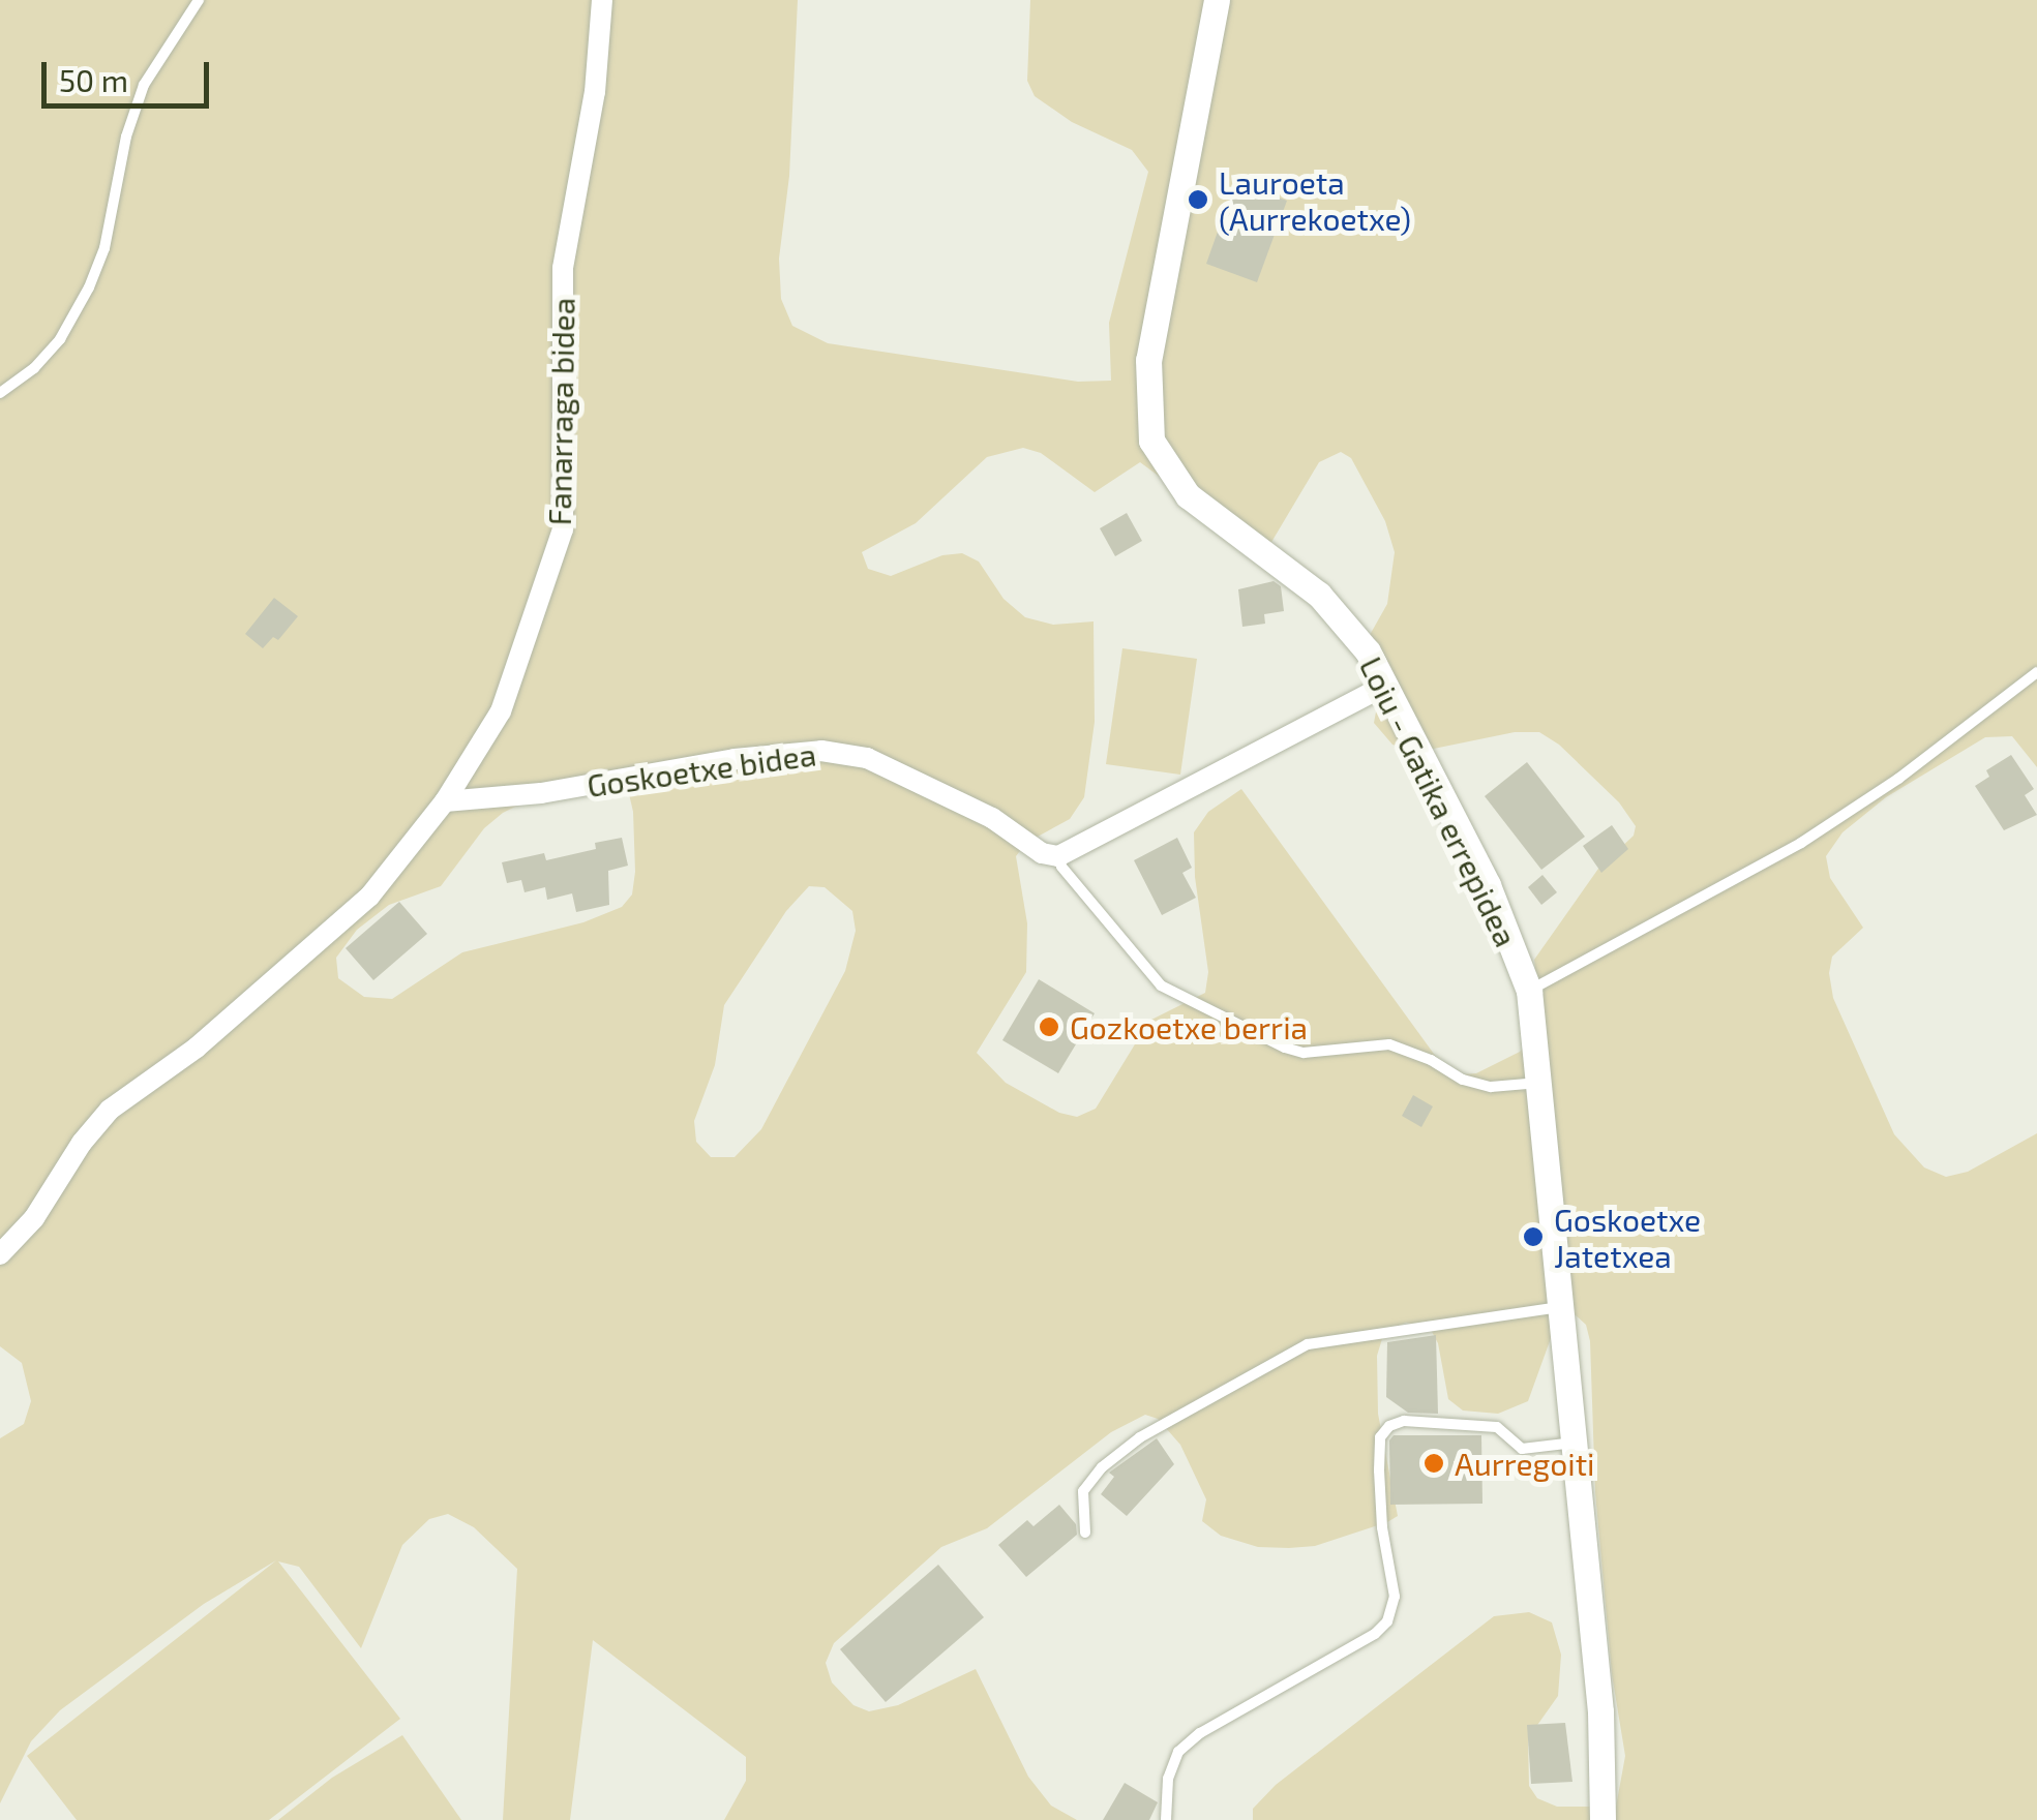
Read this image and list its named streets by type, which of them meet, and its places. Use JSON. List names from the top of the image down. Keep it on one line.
{"streets":{"street":["Fanarraga bidea","Goskoetxe bidea","Loiu - Gatika errepidea"]},"crossings":[["Fanarraga bidea","Goskoetxe bidea"],["Goskoetxe bidea","Loiu - Gatika errepidea"]],"places":["Lauroeta (Aurrekoetxe)","Gozkoetxe berria","Goskoetxe Jatetxea","Aurregoiti"],"scale_bar":"50 m"}
